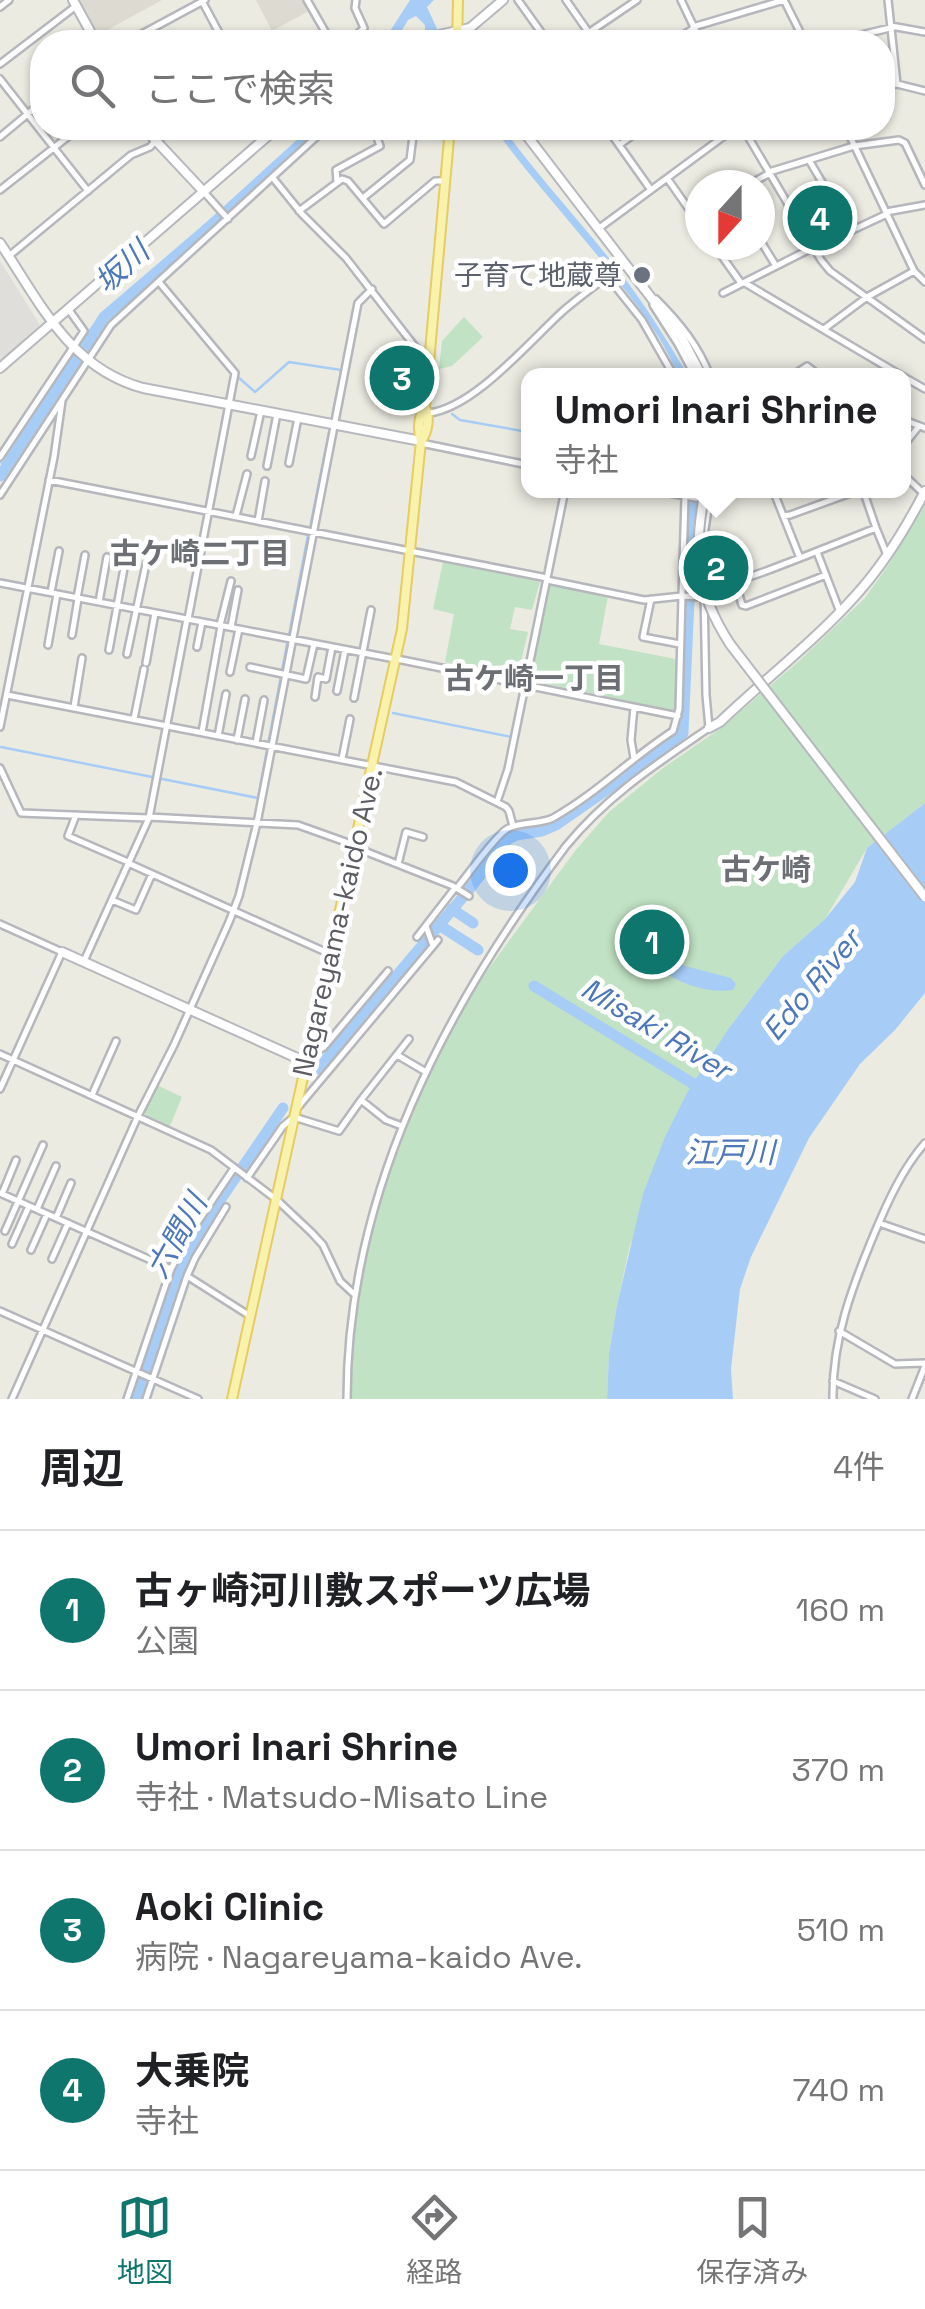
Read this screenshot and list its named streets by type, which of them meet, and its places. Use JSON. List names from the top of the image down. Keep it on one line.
{"streets":{"main road":["Nagareyama-kaido Ave."]},"districts":["古ケ崎二丁目","古ケ崎一丁目","古ケ崎"],"water":["坂川","Edo River","Misaki River","江戸川","六間川"],"places":["子育て地蔵尊"],"north":"bottom","page":{"search":"ここで検索","pins":["4","3","2","1"],"popup":["Umori Inari Shrine","寺社"],"heading":["周辺","4件"],"list":[{"mark":"1","name":"古ヶ崎河川敷スポーツ広場","note":"公園","value":"160 m"},{"mark":"2","name":"Umori Inari Shrine","note":"寺社 · Matsudo-Misato Line","value":"370 m"},{"mark":"3","name":"Aoki Clinic","note":"病院 · Nagareyama-kaido Ave.","value":"510 m"},{"mark":"4","name":"大乗院","note":"寺社","value":"740 m"}],"nav":["地図","経路","保存済み"]}}
